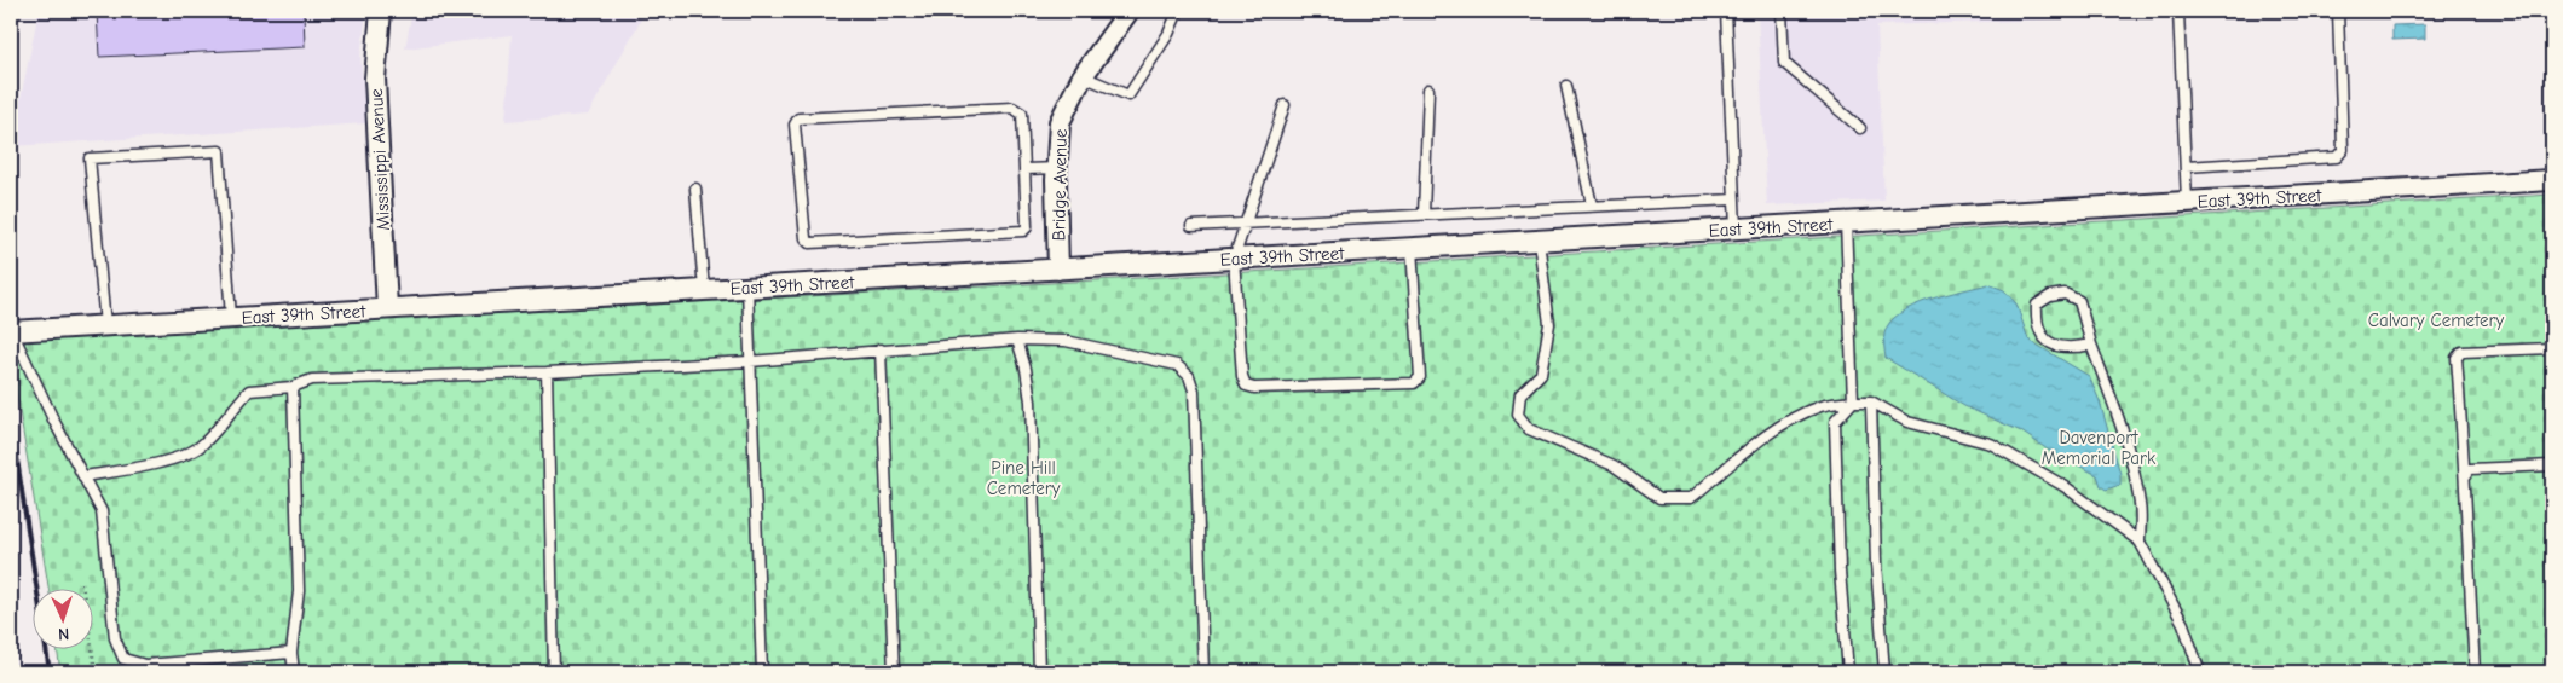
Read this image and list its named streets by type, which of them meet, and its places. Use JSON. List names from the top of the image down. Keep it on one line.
{"streets":{"street":["Mississippi Avenue","Bridge Avenue","East 39th Street"]},"crossings":[["Mississippi Avenue","East 39th Street"],["Bridge Avenue","East 39th Street"]],"parks":["Calvary Cemetery","Davenport Memorial Park","Pine Hill Cemetery"],"north":"bottom"}
